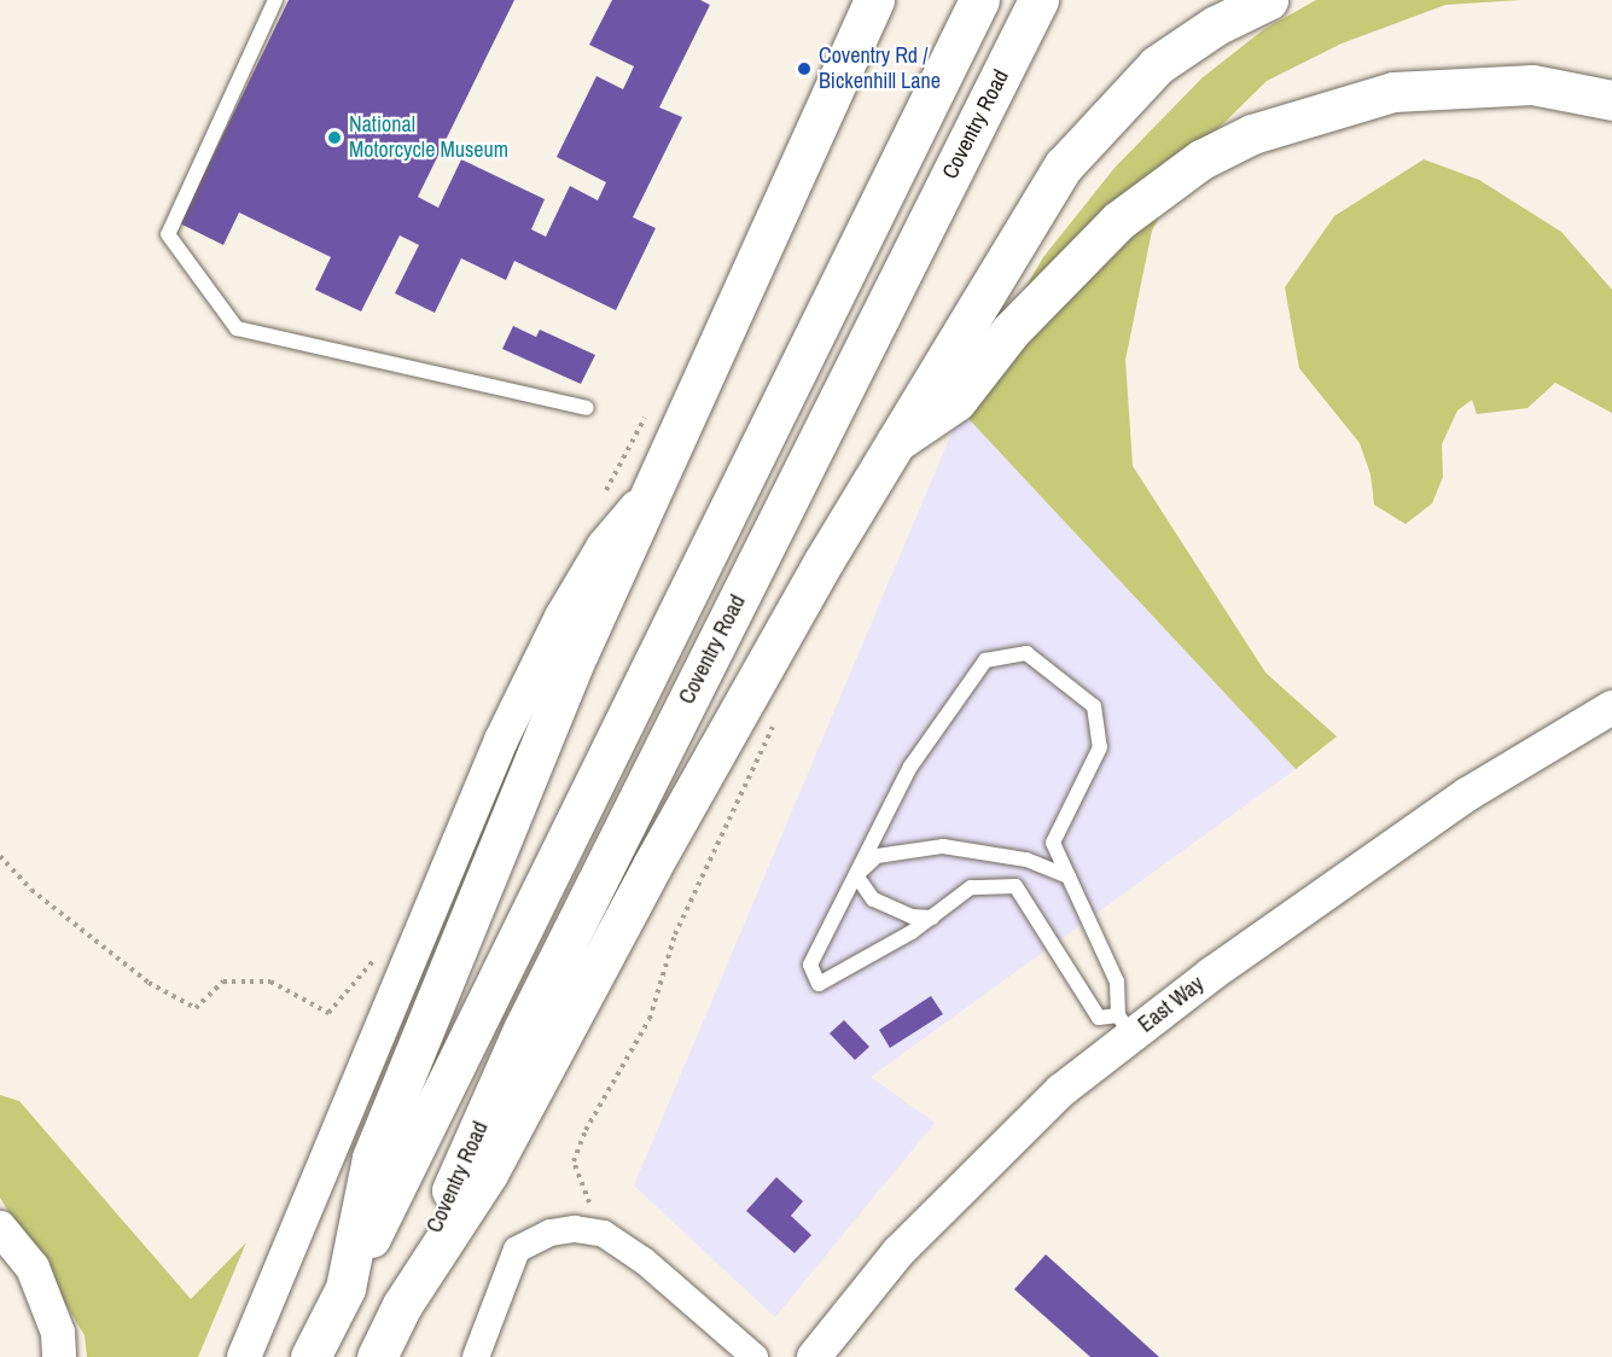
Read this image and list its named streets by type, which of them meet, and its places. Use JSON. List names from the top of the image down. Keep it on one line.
{"streets":{"highway":["Coventry Road"],"street":["East Way"]},"places":["Coventry Rd / Bickenhill Lane","National Motorcycle Museum"]}
